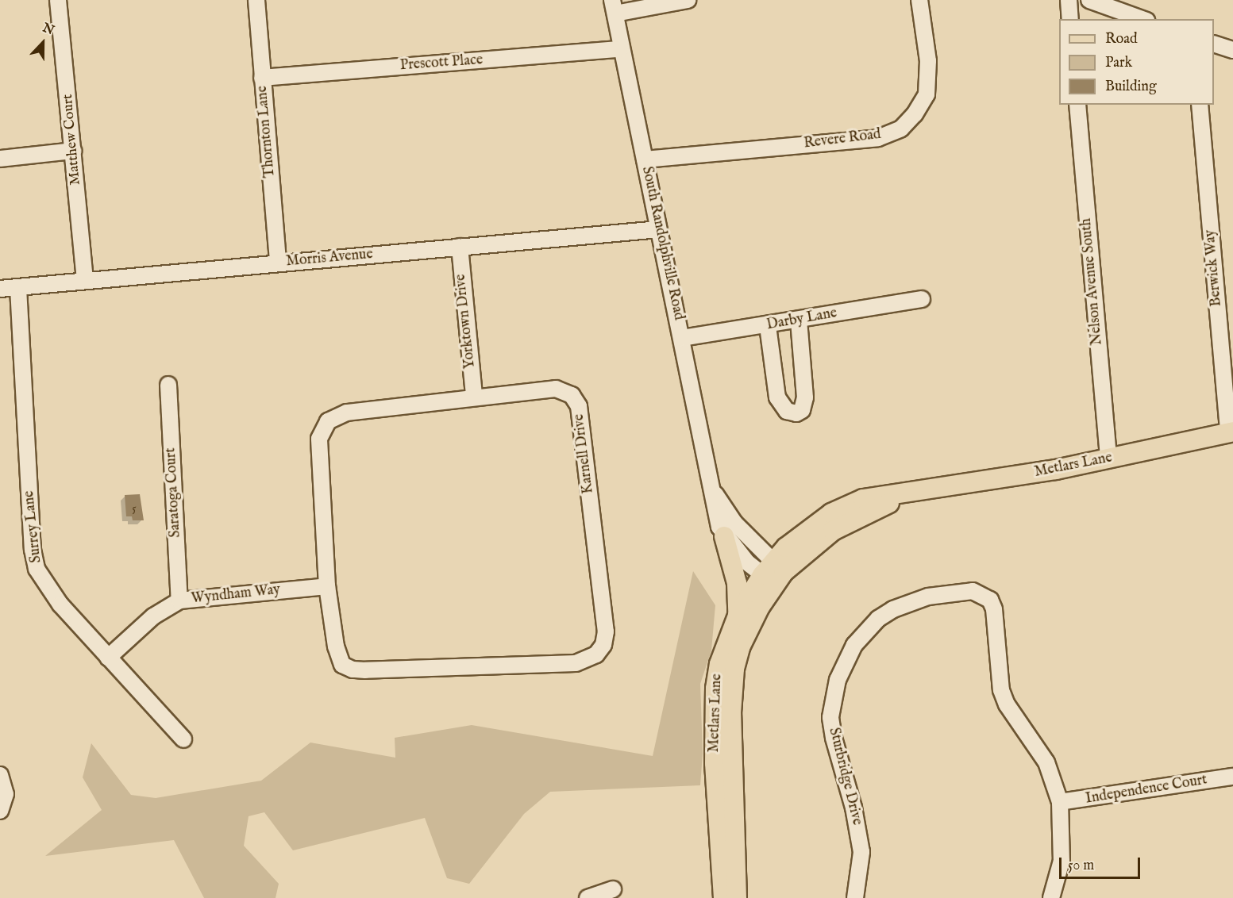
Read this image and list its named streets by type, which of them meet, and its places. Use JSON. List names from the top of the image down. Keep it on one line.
{"streets":{"main road":["Metlars Lane"],"street":["Prescott Place","Thornton Lane","Matthew Court","Revere Road","South Randolphville Road","Morris Avenue","Berwick Way","Nelson Avenue South","Darby Lane","Yorktown Drive","Karnell Drive","Saratoga Court","Surrey Lane","Wyndham Way","Sturbridge Drive","Independence Court"]},"crossings":[["Prescott Place","Thornton Lane"],["Prescott Place","South Randolphville Road"],["Thornton Lane","Morris Avenue"],["Matthew Court","Morris Avenue"],["Revere Road","South Randolphville Road"],["South Randolphville Road","Morris Avenue"],["South Randolphville Road","Darby Lane"],["South Randolphville Road","Metlars Lane"],["Morris Avenue","Yorktown Drive"],["Morris Avenue","Surrey Lane"],["Berwick Way","Metlars Lane"],["Nelson Avenue South","Metlars Lane"],["Yorktown Drive","Karnell Drive"],["Karnell Drive","Wyndham Way"],["Saratoga Court","Wyndham Way"],["Surrey Lane","Wyndham Way"],["Sturbridge Drive","Independence Court"]],"house_numbers":["5"],"legend":["Road","Park","Building"],"scale_bar":"50 m","north":"top"}
